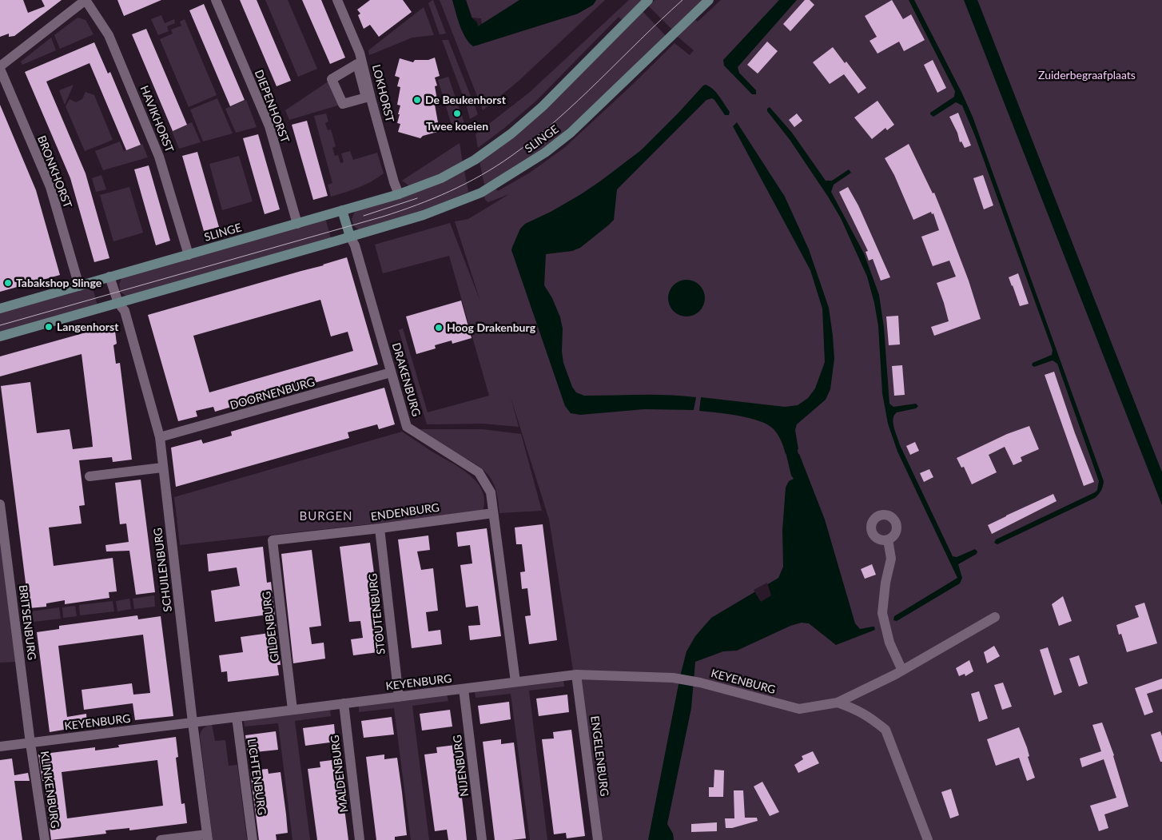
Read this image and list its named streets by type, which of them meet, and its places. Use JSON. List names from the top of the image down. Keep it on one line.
{"streets":{"main road":["SLINGE"],"street":["LOKHORST","DIEPENHORST","HAVIKHORST","BRONKHORST","DRAKENBURG","DOORNENBURG","ENDENBURG","SCHUILENBURG","STOUTENBURG","BRITSENBURG","GILDENBURG","KEYENBURG","ENGELENBURG","NIJENBURG","MALDENBURG","LICHTENBURG","KLINKENBURG"]},"crossings":[["LOKHORST","SLINGE"],["DIEPENHORST","SLINGE"],["HAVIKHORST","SLINGE"],["SLINGE","BRONKHORST"],["SLINGE","DRAKENBURG"],["SLINGE","SCHUILENBURG"],["DRAKENBURG","DOORNENBURG"],["DRAKENBURG","ENDENBURG"],["DRAKENBURG","KEYENBURG"],["DOORNENBURG","SCHUILENBURG"],["ENDENBURG","STOUTENBURG"],["ENDENBURG","GILDENBURG"],["SCHUILENBURG","KEYENBURG"],["STOUTENBURG","KEYENBURG"],["BRITSENBURG","KEYENBURG"],["BRITSENBURG","KLINKENBURG"],["GILDENBURG","KEYENBURG"],["KEYENBURG","ENGELENBURG"],["KEYENBURG","NIJENBURG"],["KEYENBURG","MALDENBURG"],["KEYENBURG","LICHTENBURG"],["KEYENBURG","KLINKENBURG"]],"districts":["BURGEN"],"parks":["Zuiderbegraafplaats"],"places":["De Beukenhorst","Twee koeien","Tabakshop Slinge","Langenhorst","Hoog Drakenburg"]}
